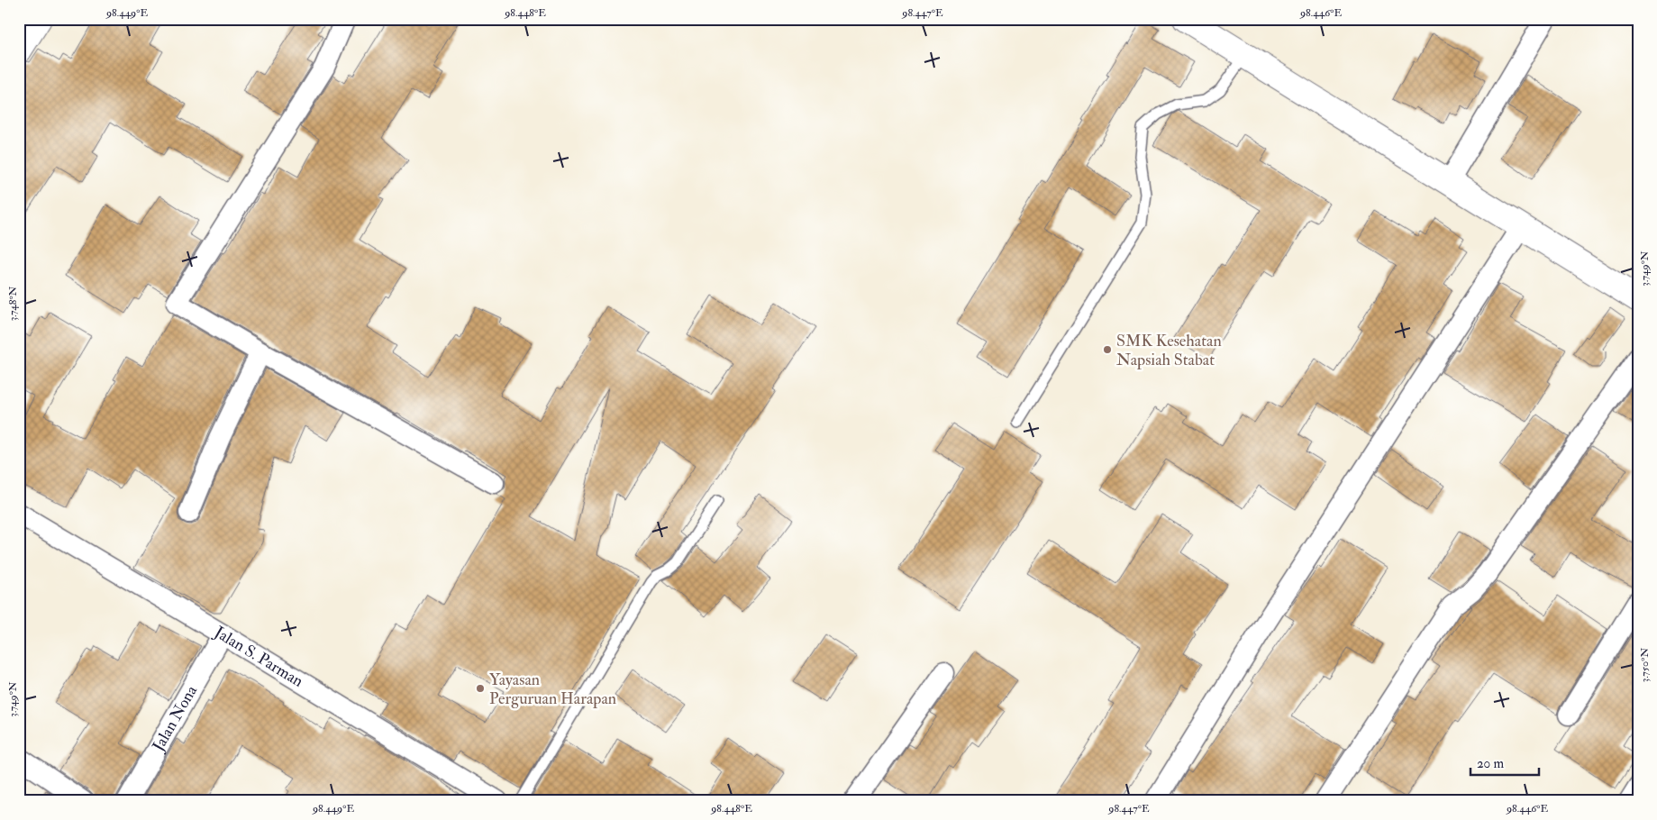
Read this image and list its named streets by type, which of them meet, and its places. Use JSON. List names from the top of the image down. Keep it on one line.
{"streets":{"street":["Jalan S. Parman","Jalan Nona"]},"crossings":[["Jalan S. Parman","Jalan Nona"]],"places":["SMK Kesehatan Napsiah Stabat","Yayasan Perguruan Harapan"],"scale_bar":"20 m","coordinates":["98.449°E","98.448°E","98.447°E","98.446°E","3.749°N","3.748°N","3.750°N"]}
